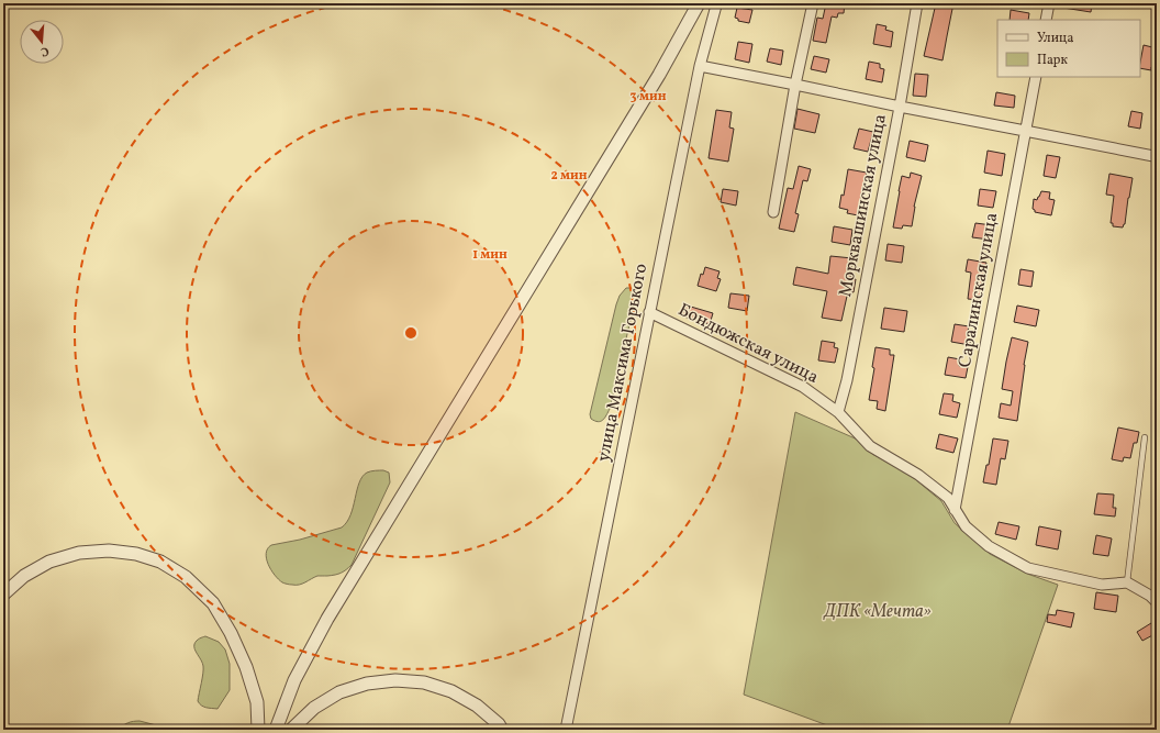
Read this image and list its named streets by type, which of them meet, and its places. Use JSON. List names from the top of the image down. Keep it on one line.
{"streets":{"street":["Морквашинская улица","Саралинская улица","Бондюжская улица","улица Максима Горького"]},"crossings":[["Морквашинская улица","Бондюжская улица"],["Саралинская улица","Бондюжская улица"],["Бондюжская улица","улица Максима Горького"]],"parks":["ДПК «Мечта»"],"legend":["Улица","Парк"],"north":"bottom","rings":["3 мин","2 мин","1 мин"]}
